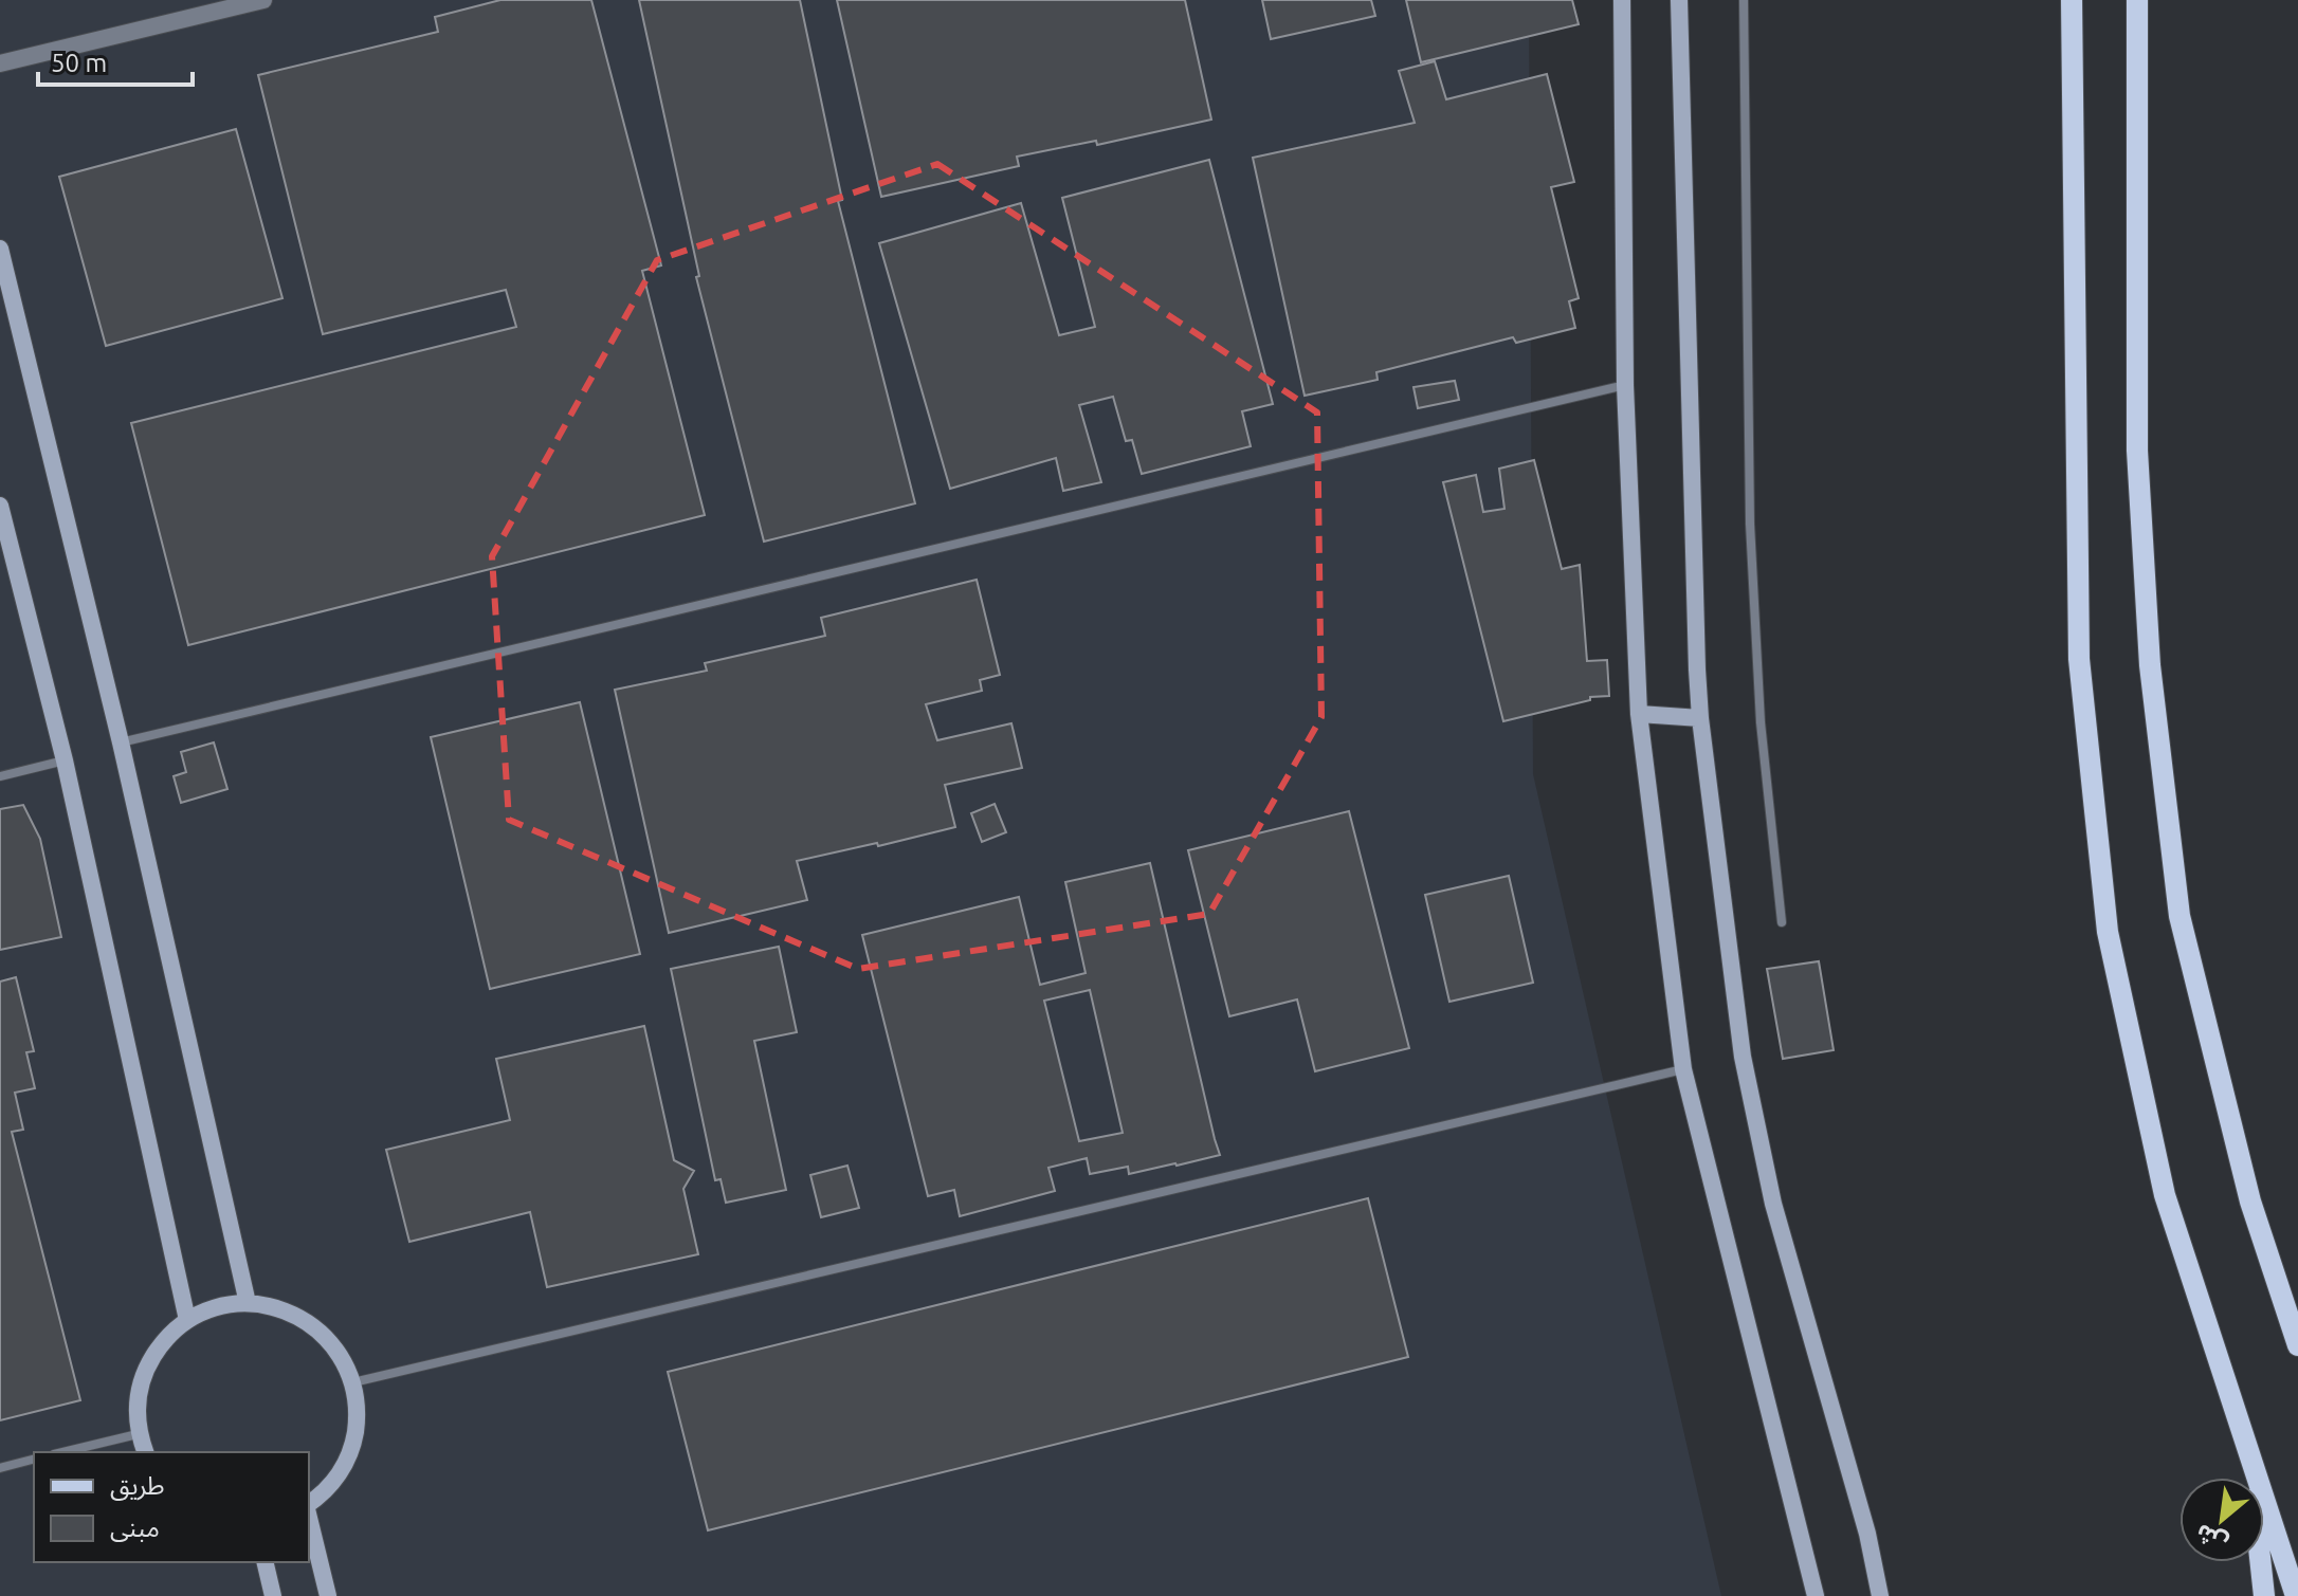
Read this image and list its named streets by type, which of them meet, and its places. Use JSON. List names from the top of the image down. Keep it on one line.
{"legend":["طريق","مبنى"],"scale_bar":"50 m","north":"bottom left"}
